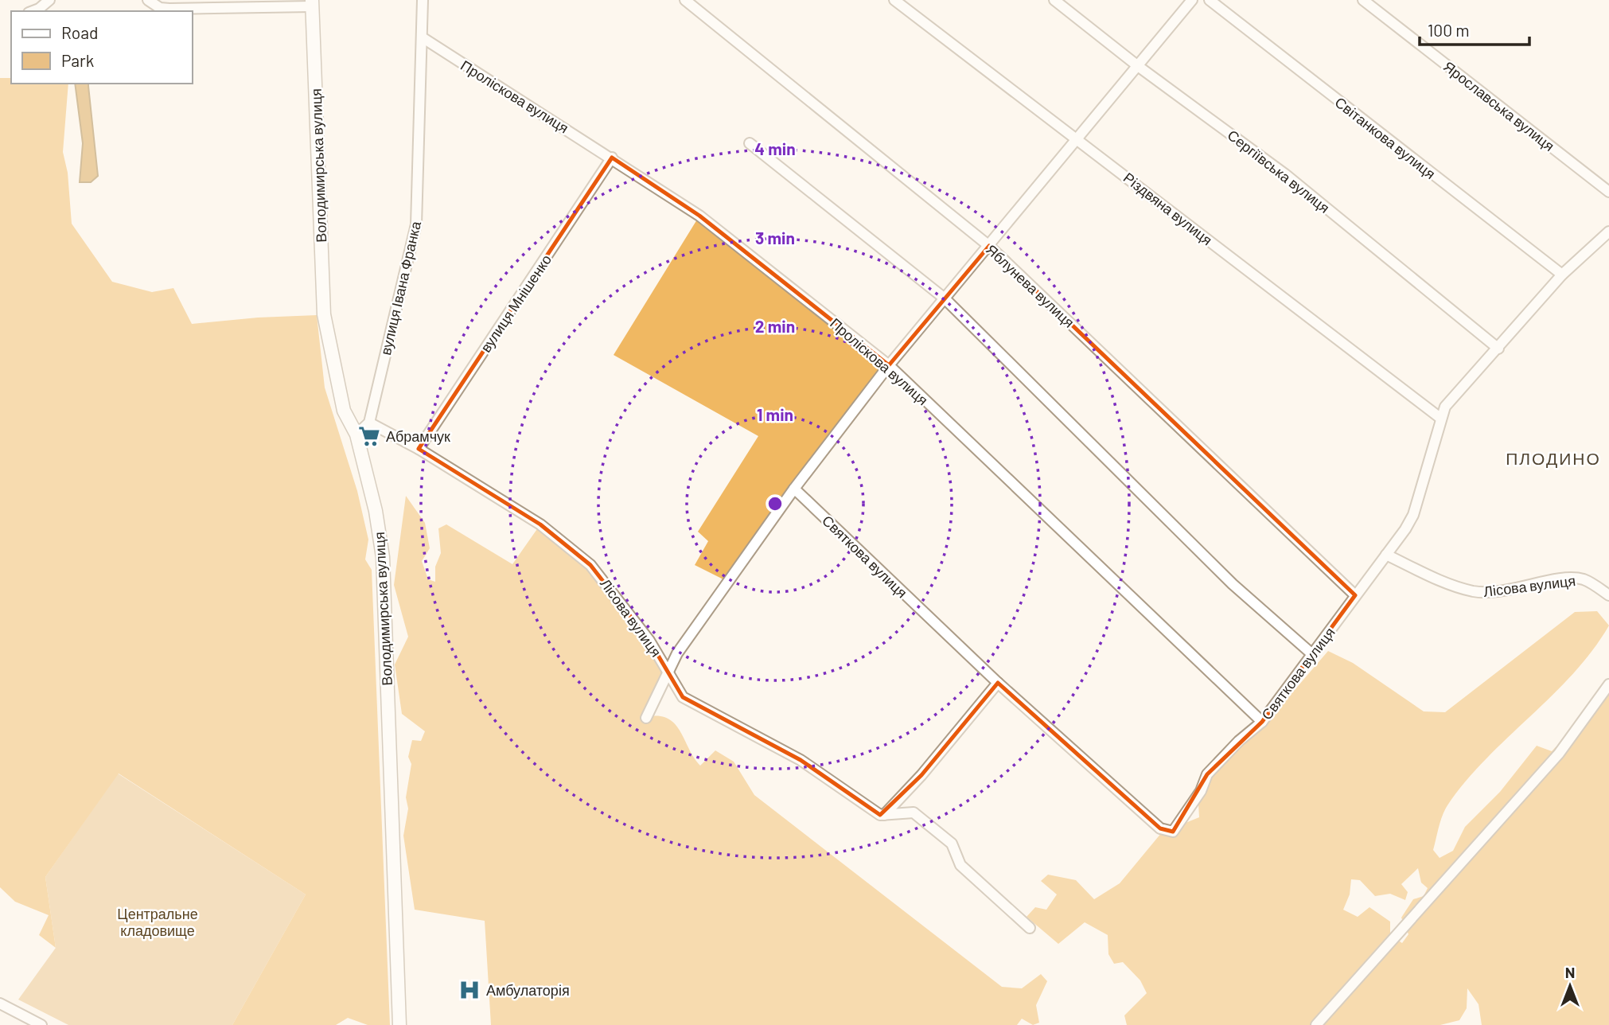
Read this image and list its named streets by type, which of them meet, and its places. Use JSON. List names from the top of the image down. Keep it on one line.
{"streets":{"main road":["Володимирська вулиця"],"street":["Проліскова вулиця","Ярославська вулиця","Світанкова вулиця","Сергіївська вулиця","Різдвяна вулиця","Яблунева вулиця","вулиця Івана Франка","вулиця Мнішенко","Святкова вулиця","Лісова вулиця"]},"crossings":[["Проліскова вулиця","вулиця Івана Франка"],["Проліскова вулиця","вулиця Мнішенко"],["Проліскова вулиця","Святкова вулиця"],["Світанкова вулиця","Святкова вулиця"],["Сергіївська вулиця","Святкова вулиця"],["Різдвяна вулиця","Святкова вулиця"],["Яблунева вулиця","Святкова вулиця"],["вулиця Івана Франка","Лісова вулиця"],["вулиця Мнішенко","Лісова вулиця"],["Святкова вулиця","Лісова вулиця"]],"districts":["ПЛОДИНО"],"parks":["Центральне кладовище"],"places":{"supermarket":["Абрамчук"],"hospital":["Амбулаторія"]},"legend":["Road","Park"],"scale_bar":"100 m","north":"top","rings":["4 min","3 min","2 min","1 min"]}
